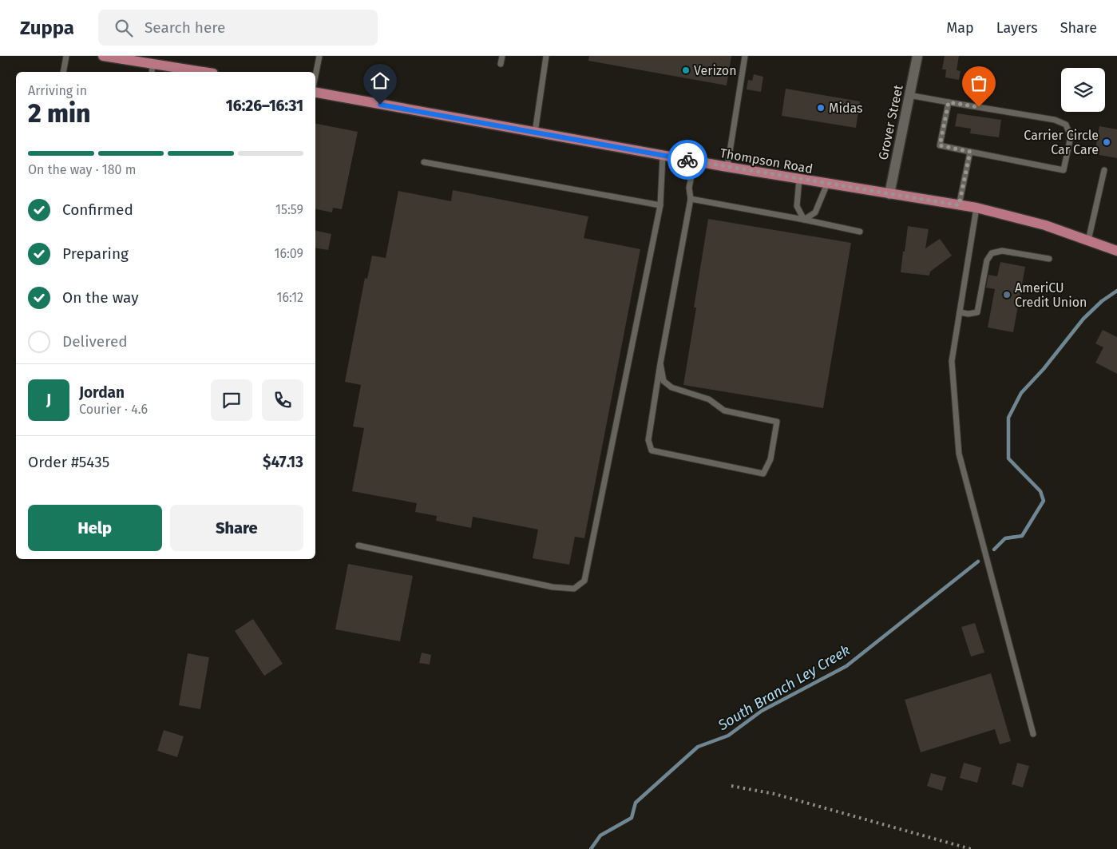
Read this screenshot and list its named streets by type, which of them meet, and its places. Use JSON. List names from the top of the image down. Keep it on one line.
{"streets":{"main road":["Thompson Road"],"street":["Grover Street"]},"crossings":[["Grover Street","Thompson Road"]],"water":["South Branch Ley Creek"],"places":["Verizon","Midas","Carrier Circle Car Care","AmeriCU Credit Union"],"page":{"header":"Zuppa","search":"Search here","nav":["Map","Layers","Share"],"heading":["2 min","Arriving in","16:26–16:31"],"panel":["Jordan","Courier · 4.6","Order #5435","$47.13"],"bar":"On the way · 180 m","list":[["Confirmed","15:59"],["Preparing","16:09"],["On the way","16:12"],"Delivered"],"round":"J","buttons":["Help","Share"]}}
